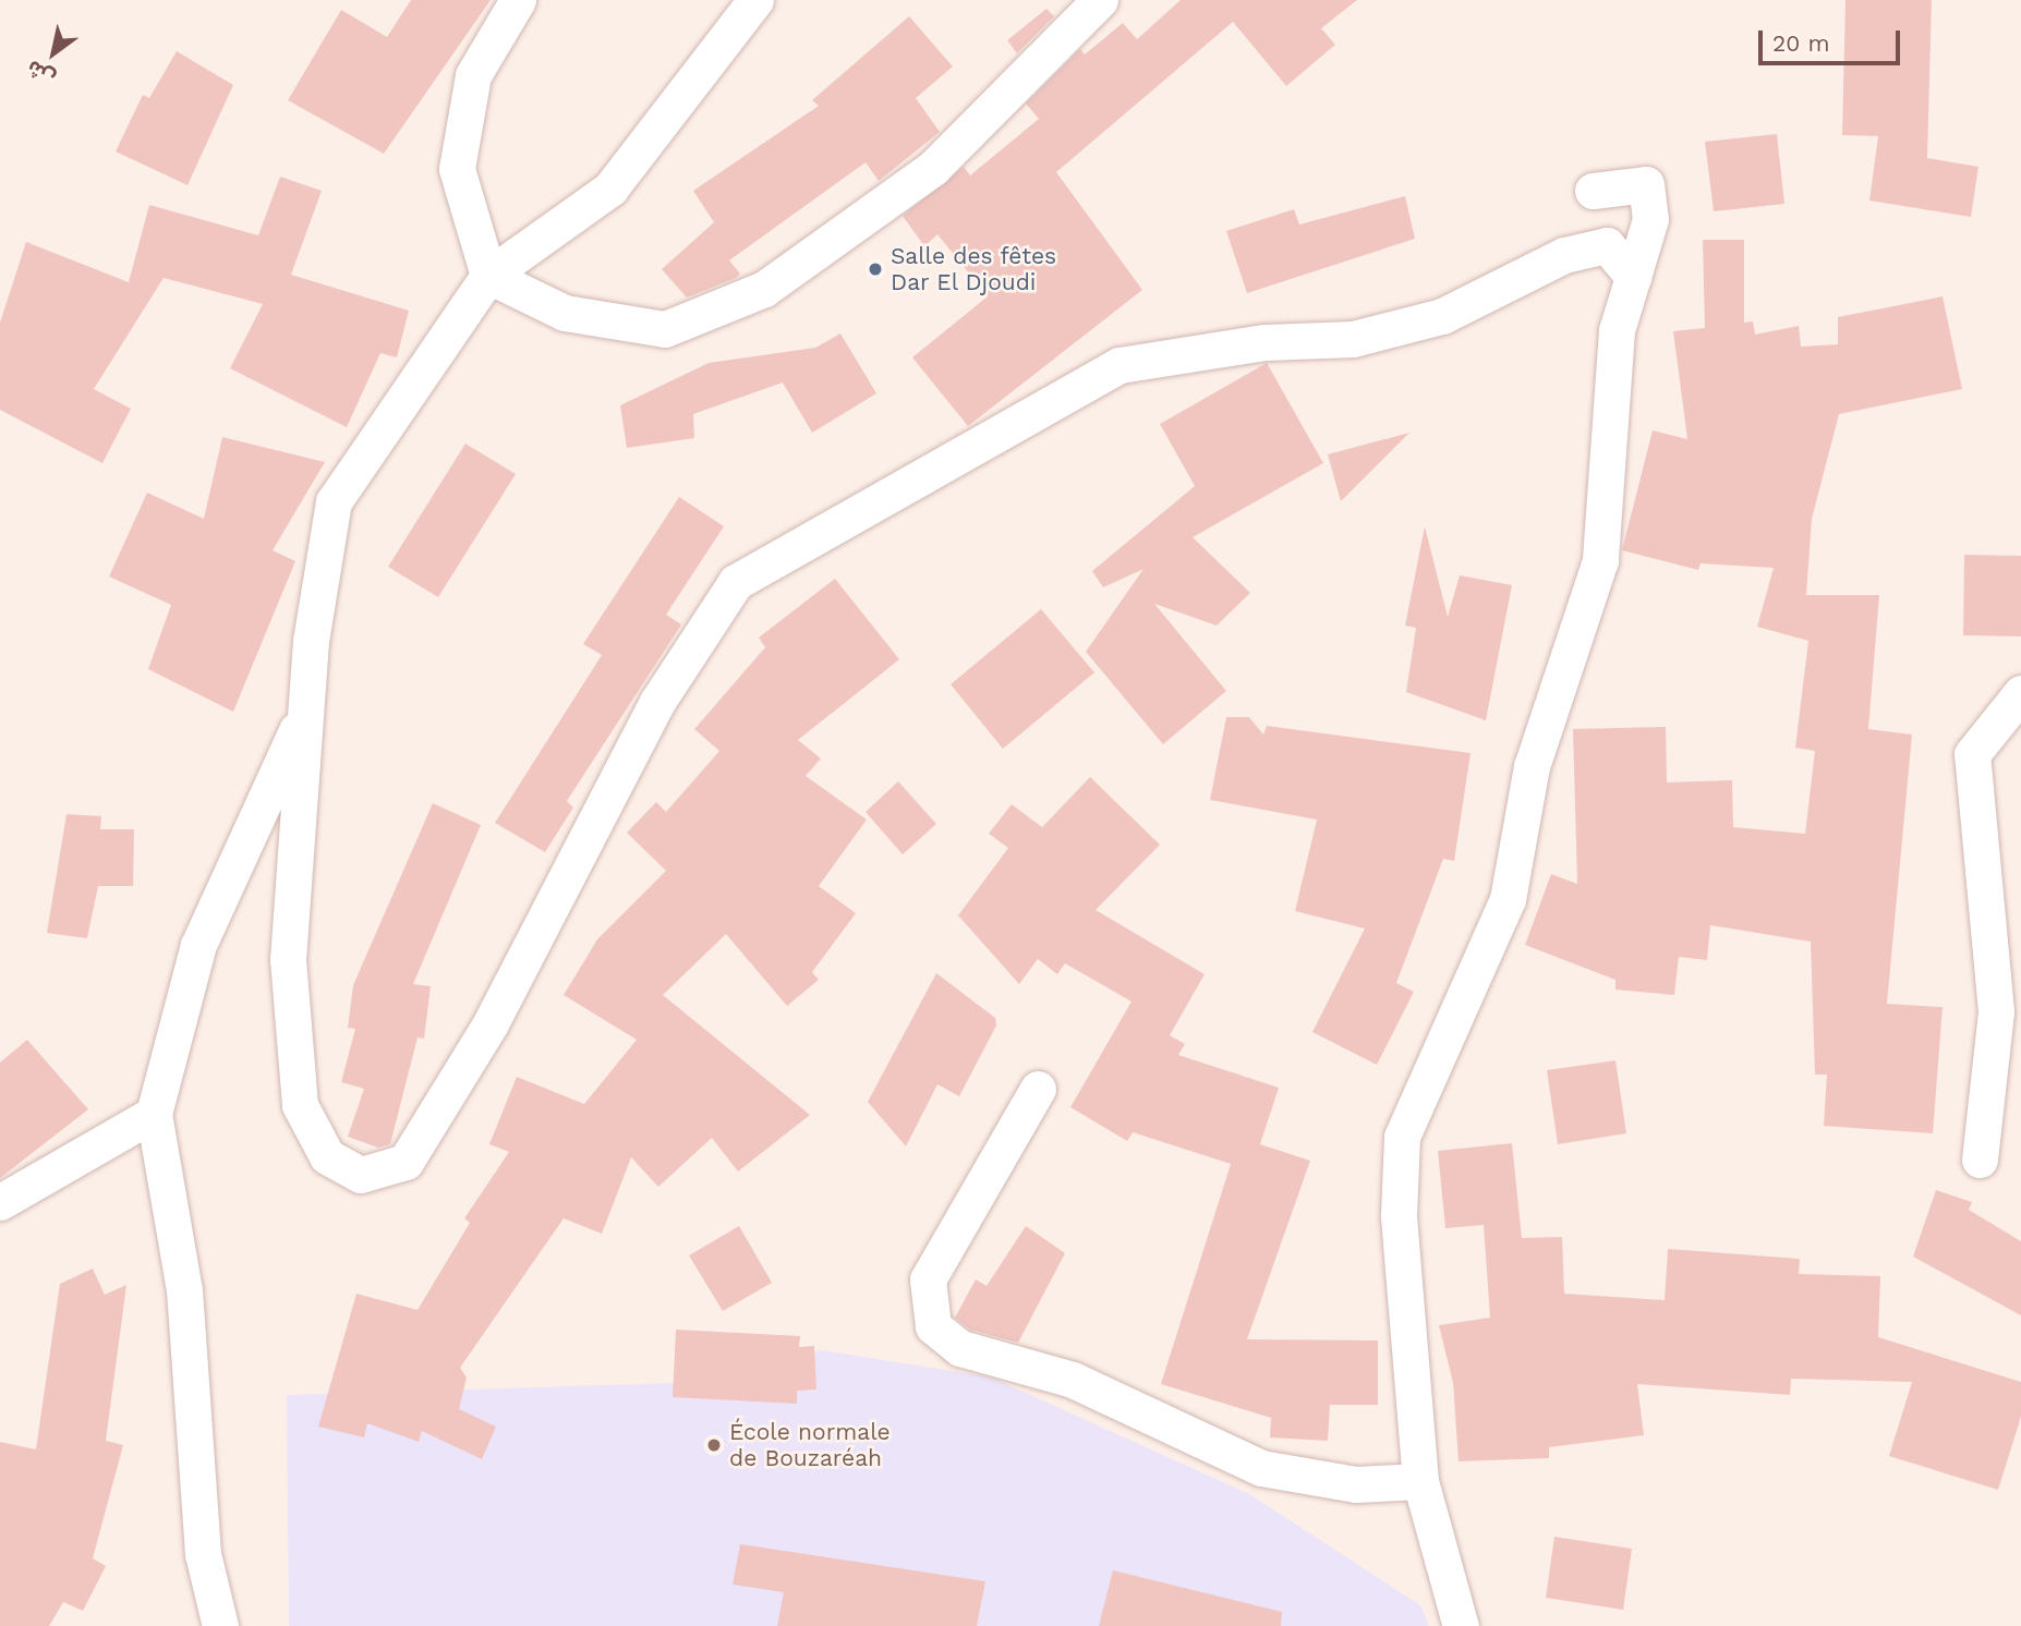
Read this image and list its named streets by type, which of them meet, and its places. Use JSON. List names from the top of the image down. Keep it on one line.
{"places":["Salle des fêtes Dar El Djoudi","École normale de Bouzaréah"],"scale_bar":"20 m","north":"bottom left"}
